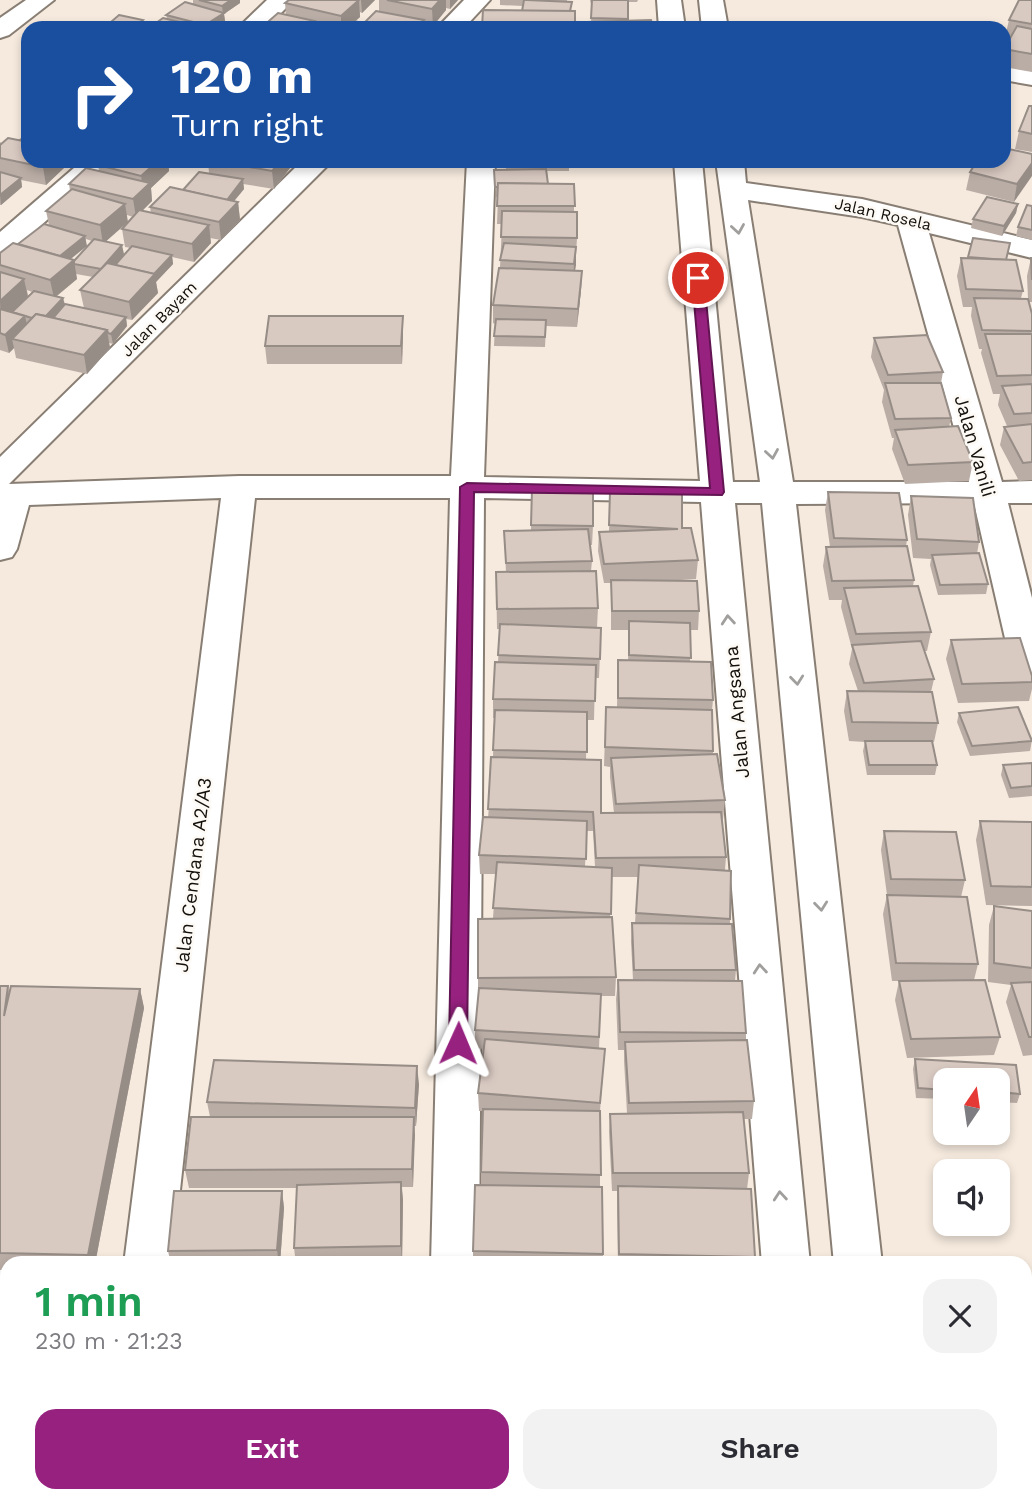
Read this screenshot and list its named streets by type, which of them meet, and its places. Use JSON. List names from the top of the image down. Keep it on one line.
{"streets":{"street":["Jalan Rosela","Jalan Bayam","Jalan Vanili","Jalan Angsana","Jalan Cendana A2/A3"]},"crossings":[["Jalan Rosela","Jalan Vanili"]],"north":"top","page":{"turn":["120 m","Turn right"],"heading":["1 min","230 m · 21:23"],"buttons":["Exit","Share"]}}
